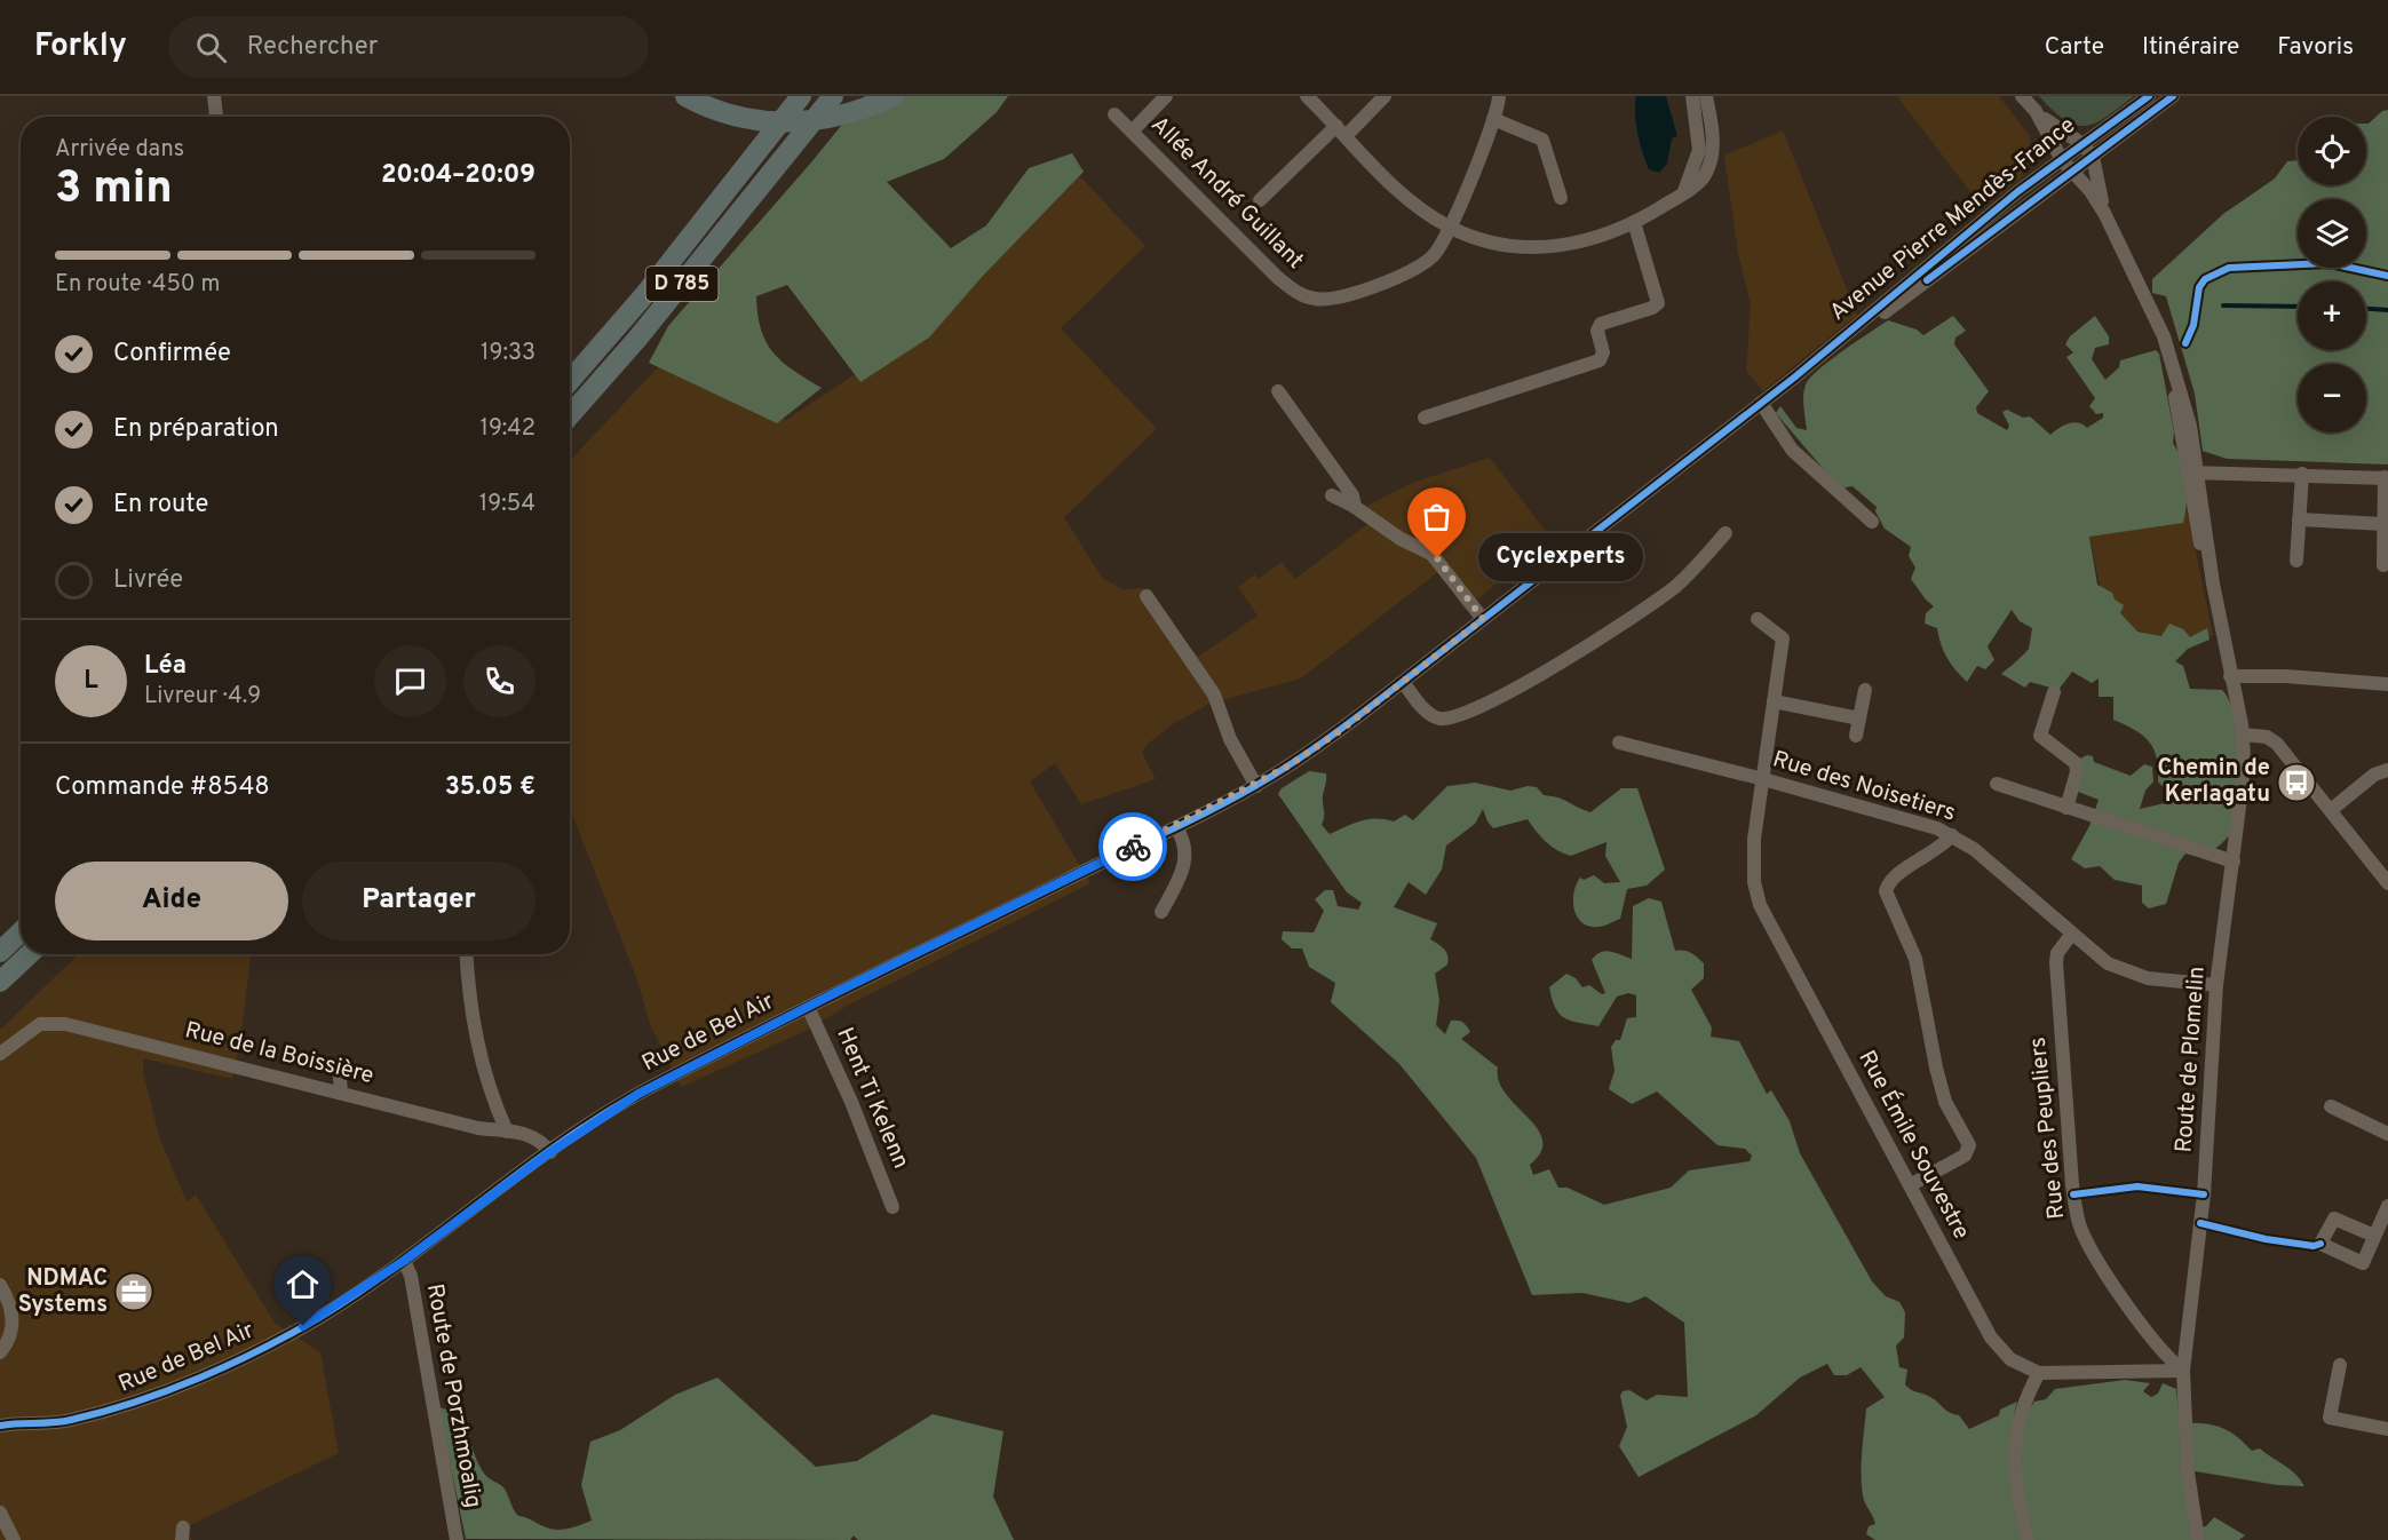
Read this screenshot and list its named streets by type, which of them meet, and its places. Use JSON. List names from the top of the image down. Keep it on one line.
{"streets":{"highway":["D 785"],"street":["Allée André Guillant","Avenue Pierre Mendès-France","Rue des Noisetiers","Rue de Bel Air","Rue de la Boissière","Route de Plomelin","Hent Ti Kelenn","Rue des Peupliers","Rue Émile Souvestre","Route de Porzhmoalig"]},"crossings":[["Avenue Pierre Mendès-France","Rue de Bel Air"],["Avenue Pierre Mendès-France","Route de Plomelin"],["Rue des Noisetiers","Route de Plomelin"],["Rue des Noisetiers","Rue des Peupliers"],["Rue des Noisetiers","Rue Émile Souvestre"],["Rue de Bel Air","Rue de la Boissière"],["Rue de Bel Air","Hent Ti Kelenn"],["Rue de Bel Air","Route de Porzhmoalig"],["Route de Plomelin","Rue des Peupliers"],["Route de Plomelin","Rue Émile Souvestre"],["Rue des Peupliers","Rue Émile Souvestre"]],"places":{"other":["Cyclexperts"],"bus stop":["Chemin de Kerlagatu"],"office":["NDMAC Systems"]},"page":{"header":"Forkly","search":"Rechercher","nav":["Carte","Itinéraire","Favoris"],"map_buttons":["+","−"],"heading":["3 min","Arrivée dans","20:04–20:09"],"panel":["Léa","Livreur · 4.9","Commande #8548","35.05 €"],"bar":"En route · 450 m","list":[["Confirmée","19:33"],["En préparation","19:42"],["En route","19:54"],"Livrée"],"bubble":"Cyclexperts","round":"L","buttons":["Aide","Partager"]}}
